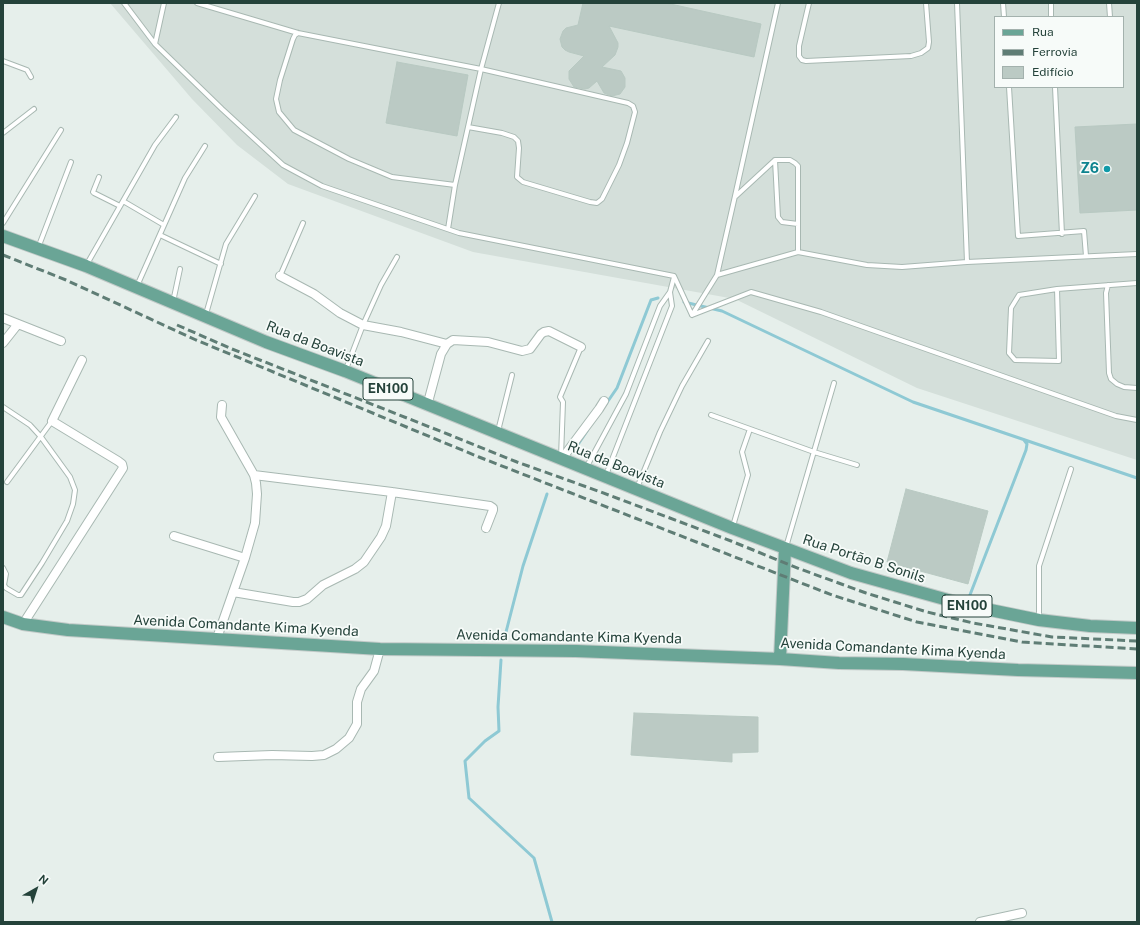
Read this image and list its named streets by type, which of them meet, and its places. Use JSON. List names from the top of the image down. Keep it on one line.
{"streets":{"main road":["Rua da Boavista","EN100","Rua Portão B Sonils","Avenida Comandante Kima Kyenda"]},"crossings":[["Rua da Boavista","Rua Portão B Sonils"]],"places":["Z6"],"legend":["Rua","Ferrovia","Edifício"],"north":"top right"}
